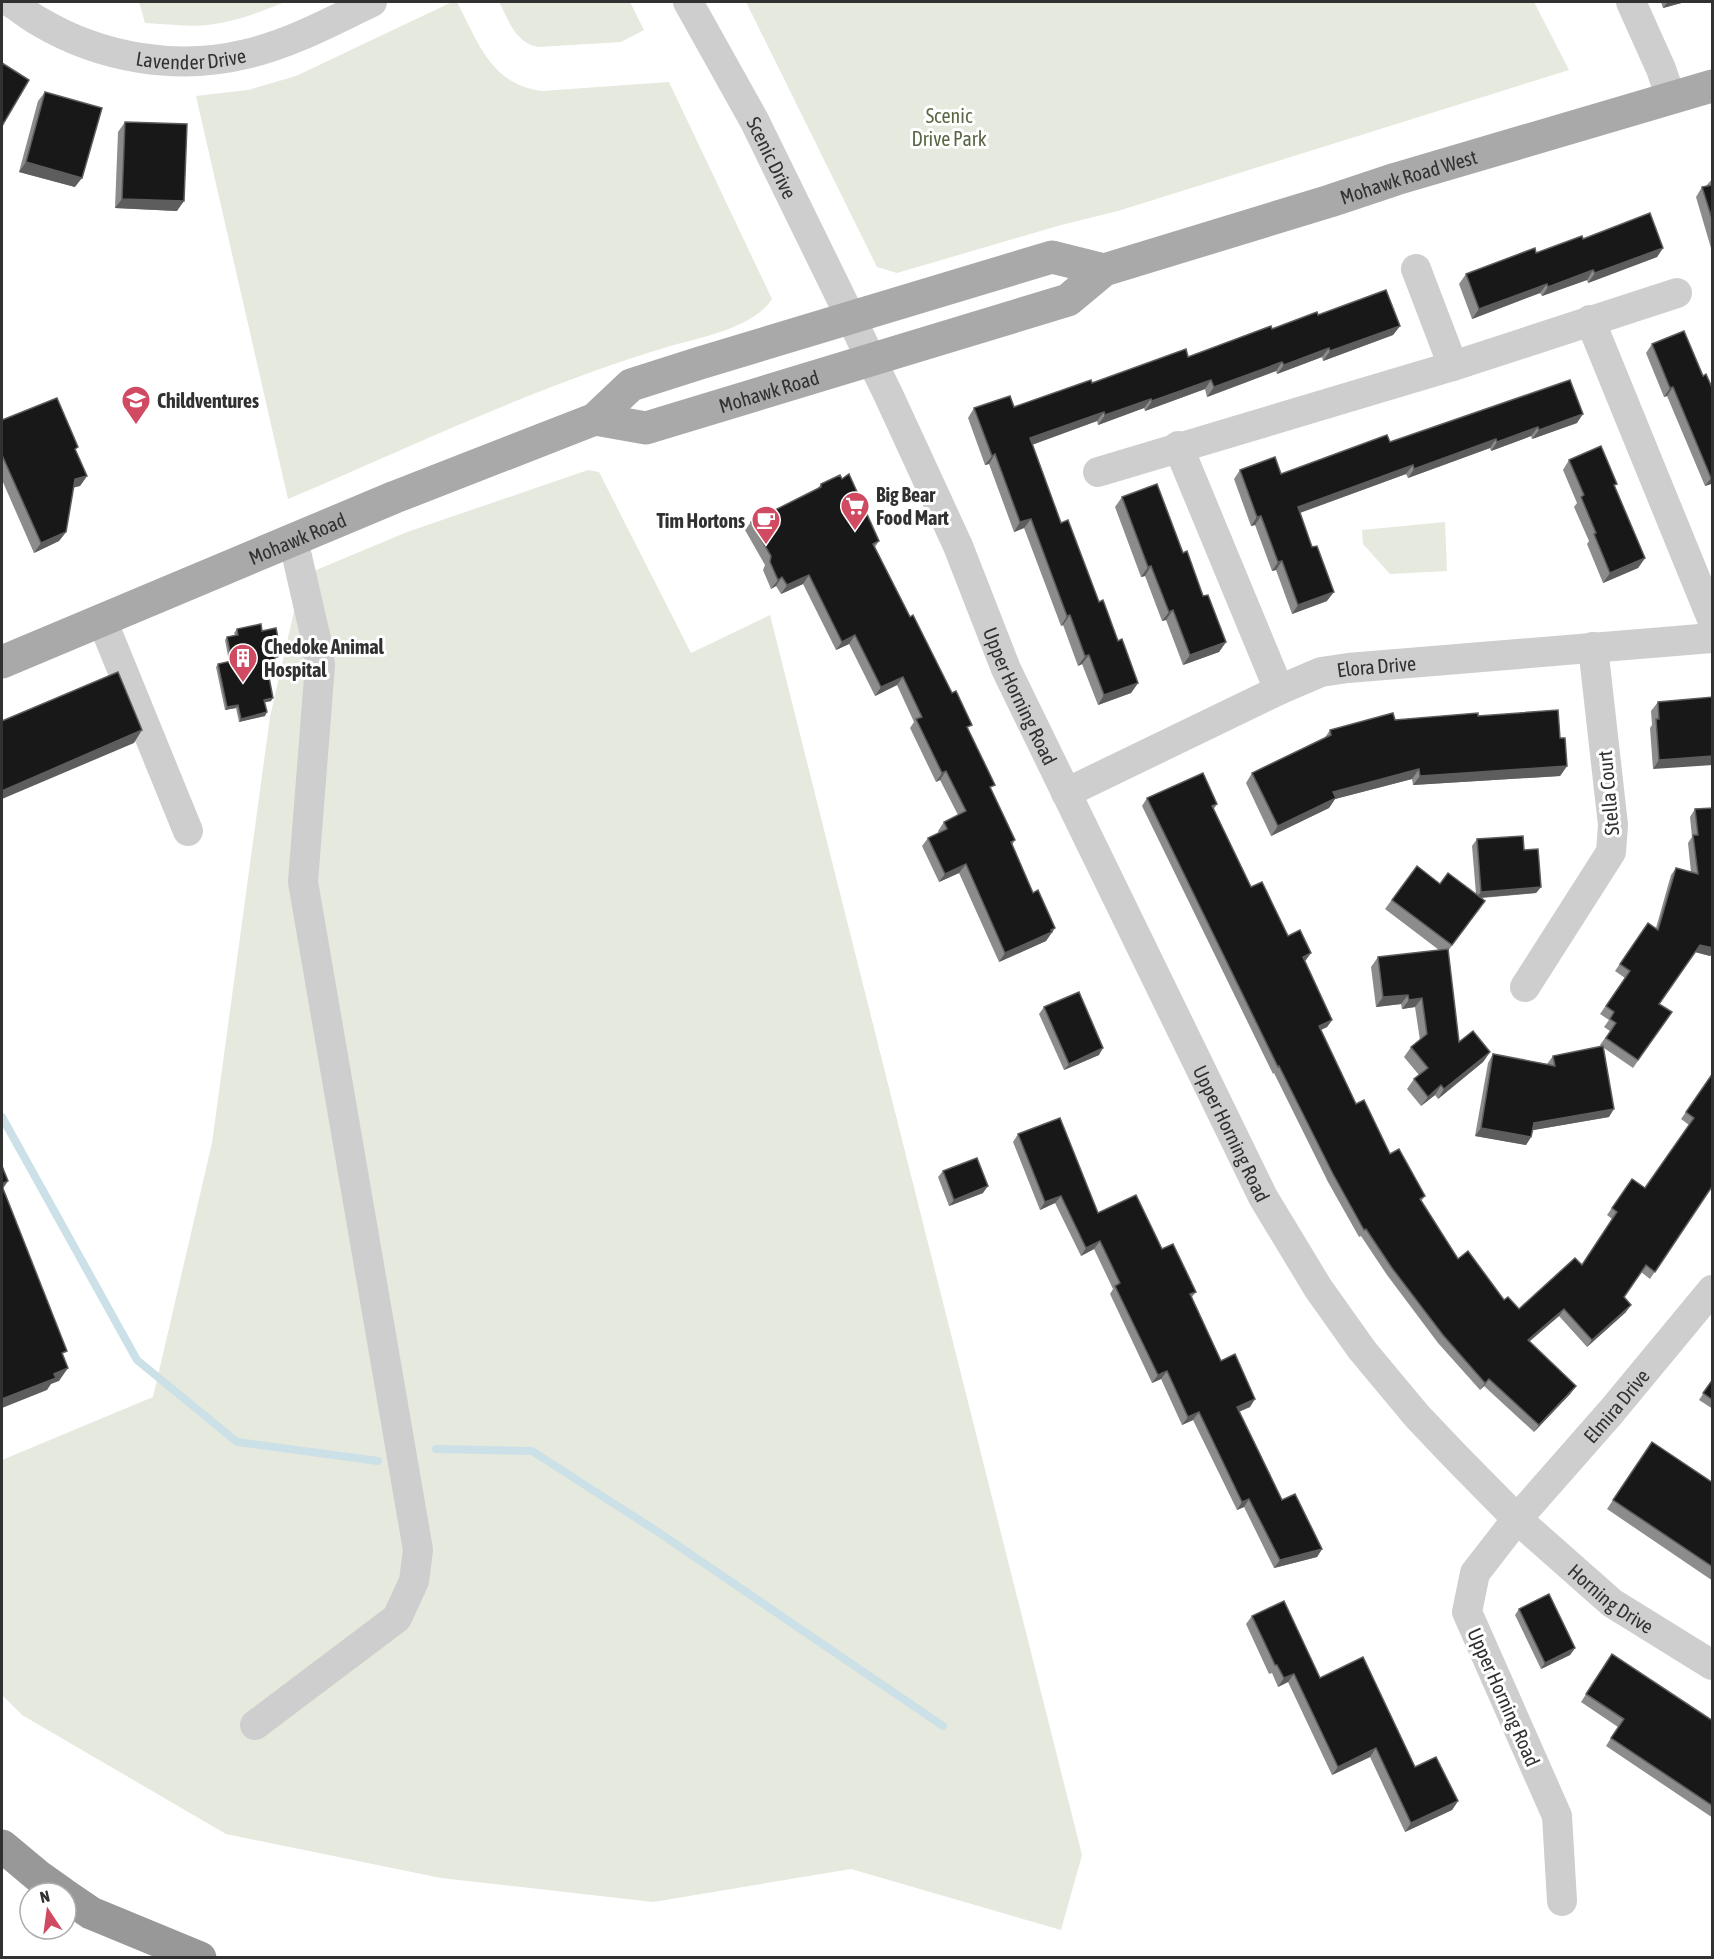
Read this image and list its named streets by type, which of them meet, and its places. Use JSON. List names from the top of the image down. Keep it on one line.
{"streets":{"main road":["Mohawk Road West","Mohawk Road"],"street":["Lavender Drive","Scenic Drive","Elora Drive","Upper Horning Road","Stella Court","Elmira Drive","Horning Drive"]},"crossings":[["Scenic Drive","Mohawk Road"],["Scenic Drive","Upper Horning Road"],["Mohawk Road West","Mohawk Road"],["Mohawk Road West","Upper Horning Road"],["Mohawk Road","Upper Horning Road"],["Elora Drive","Upper Horning Road"],["Elora Drive","Stella Court"],["Upper Horning Road","Elmira Drive"],["Upper Horning Road","Horning Drive"],["Elmira Drive","Horning Drive"]],"parks":["Scenic Drive Park"],"places":{"school or university":["Childventures"],"supermarket":["Big Bear Food Mart"],"cafe":["Tim Hortons"],"building":["Chedoke Animal Hospital"]},"north":"top"}
